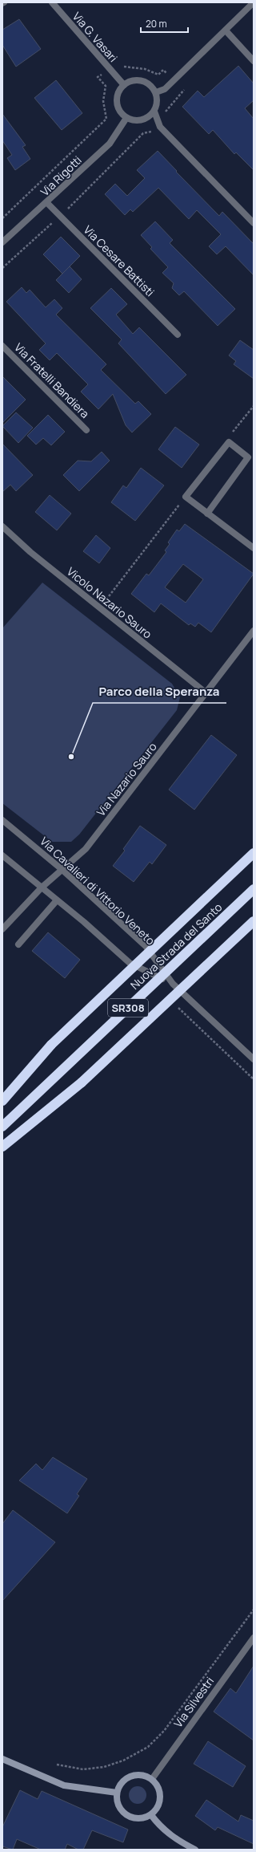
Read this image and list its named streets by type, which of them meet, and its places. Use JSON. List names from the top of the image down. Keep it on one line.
{"streets":{"highway":["Nuova Strada del Santo","SR308"],"street":["Via G. Vasari","Via Rigotti","Via Cesare Battisti","Via Fratelli Bandiera","Vicolo Nazario Sauro","Via Nazario Sauro","Via Cavalieri di Vittorio Veneto","Via Silvestri"]},"crossings":[["Via G. Vasari","Via Rigotti"],["Via Rigotti","Via Cesare Battisti"],["Vicolo Nazario Sauro","Via Nazario Sauro"],["Via Nazario Sauro","Via Cavalieri di Vittorio Veneto"]],"places":["Parco della Speranza"],"scale_bar":"20 m"}
